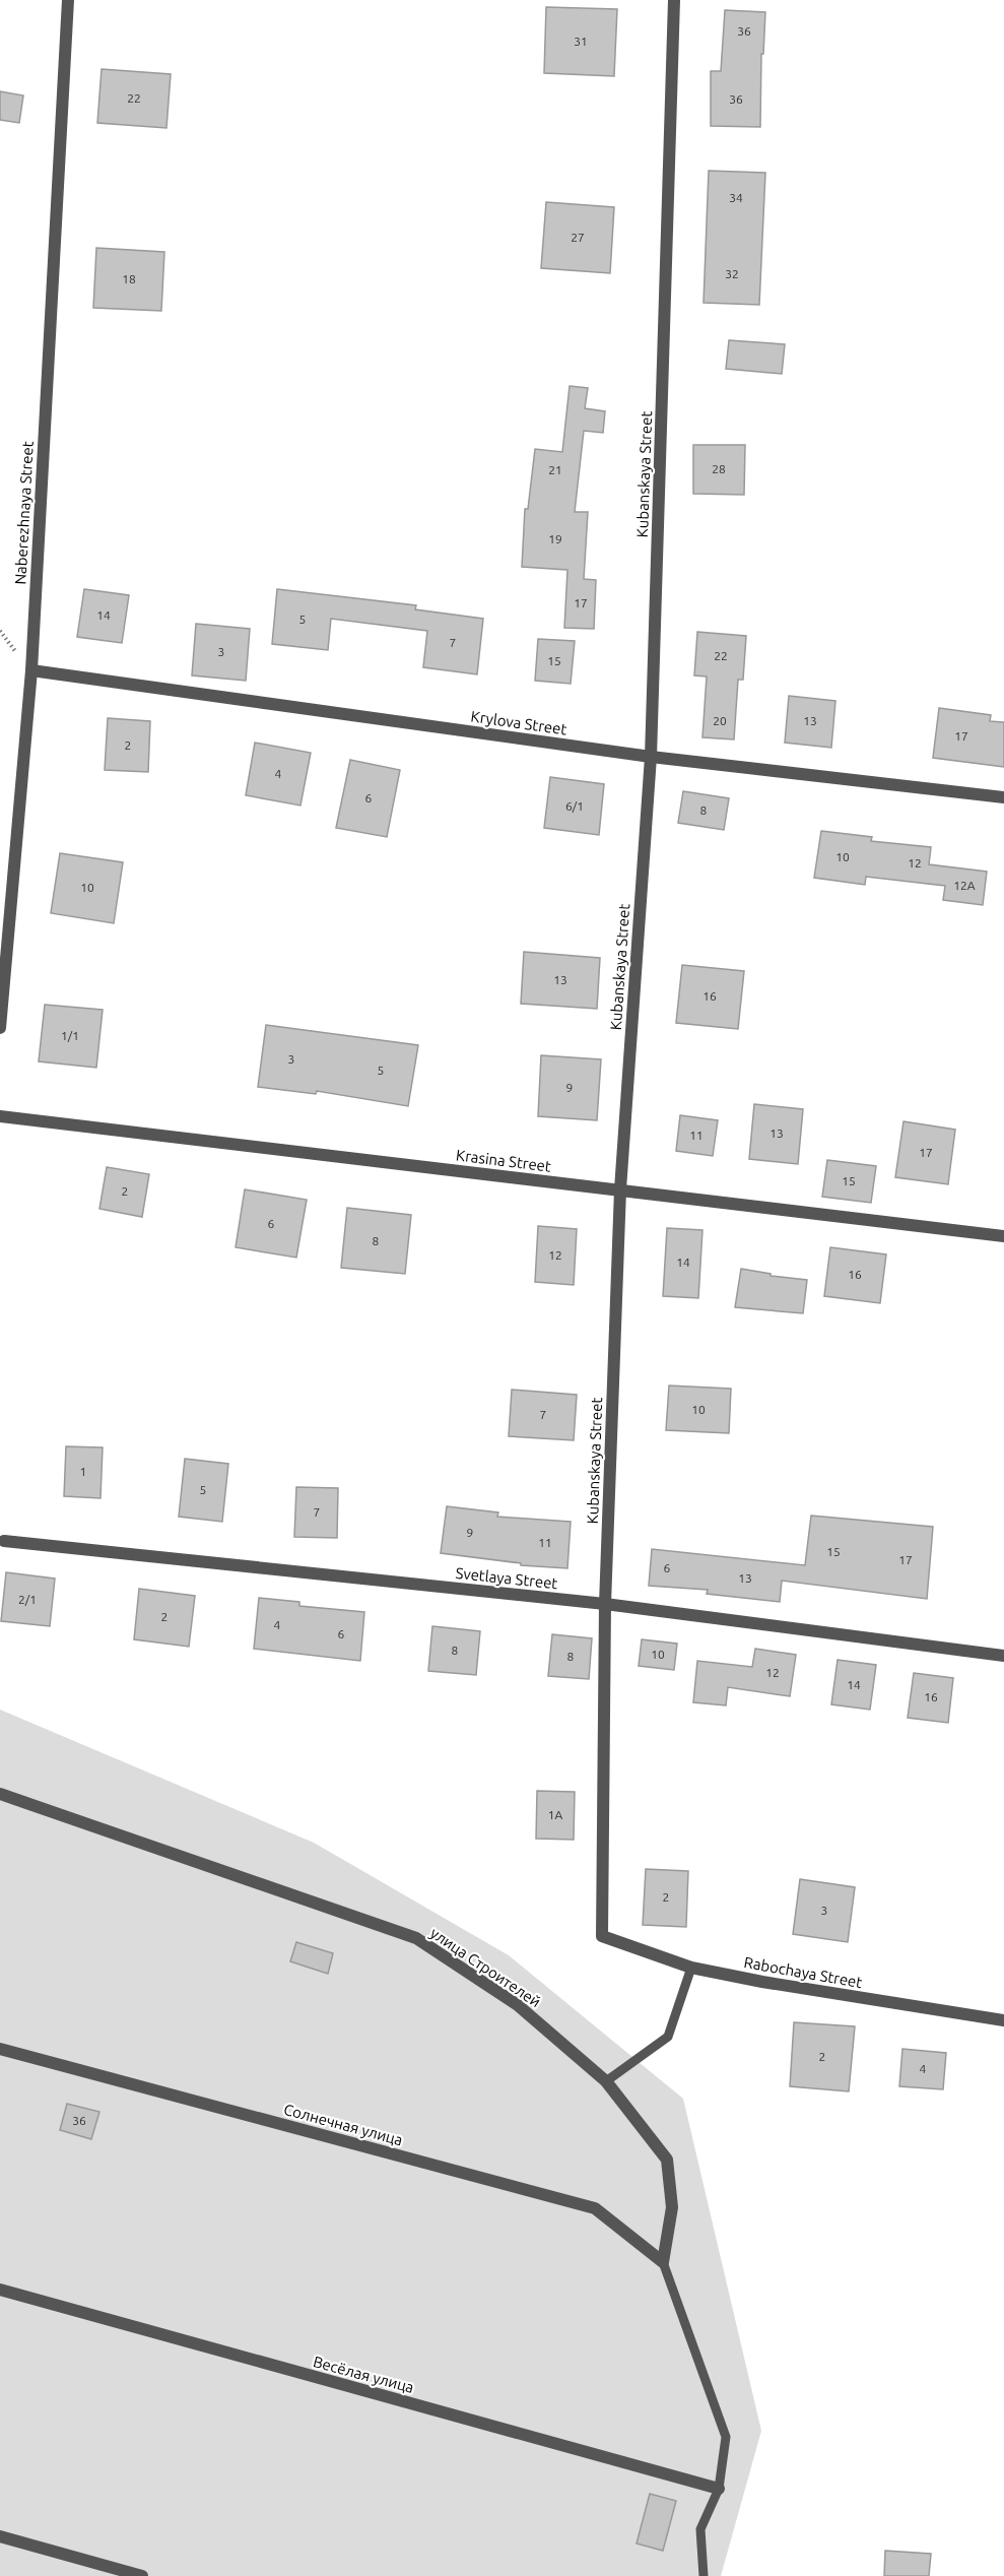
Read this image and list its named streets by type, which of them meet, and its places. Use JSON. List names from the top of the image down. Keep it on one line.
{"streets":{"street":["Kubanskaya Street","Naberezhnaya Street","Krylova Street","Krasina Street","Svetlaya Street","улица Строителей","Rabochaya Street","Солнечная улица","Весёлая улица"]},"crossings":[["Kubanskaya Street","Krylova Street"],["Kubanskaya Street","Krasina Street"],["Kubanskaya Street","Svetlaya Street"],["Kubanskaya Street","Rabochaya Street"],["Naberezhnaya Street","Krylova Street"],["улица Строителей","Солнечная улица"]],"house_numbers":["36","31","22","36","34","27","32","18","28","21","19","17","14","5","7","3","22","15","20","13","17","2","4","6","6/1","8","10","12","12А","10","13","16","1/1","3","5","9","13","11","17","15","2","6","8","12","14","16","10","7","1","5","7","9","11","15","17","6","13","2/1","2","4","6","8","10","8","12","14","16","1А","2","3","2","4","36"]}
